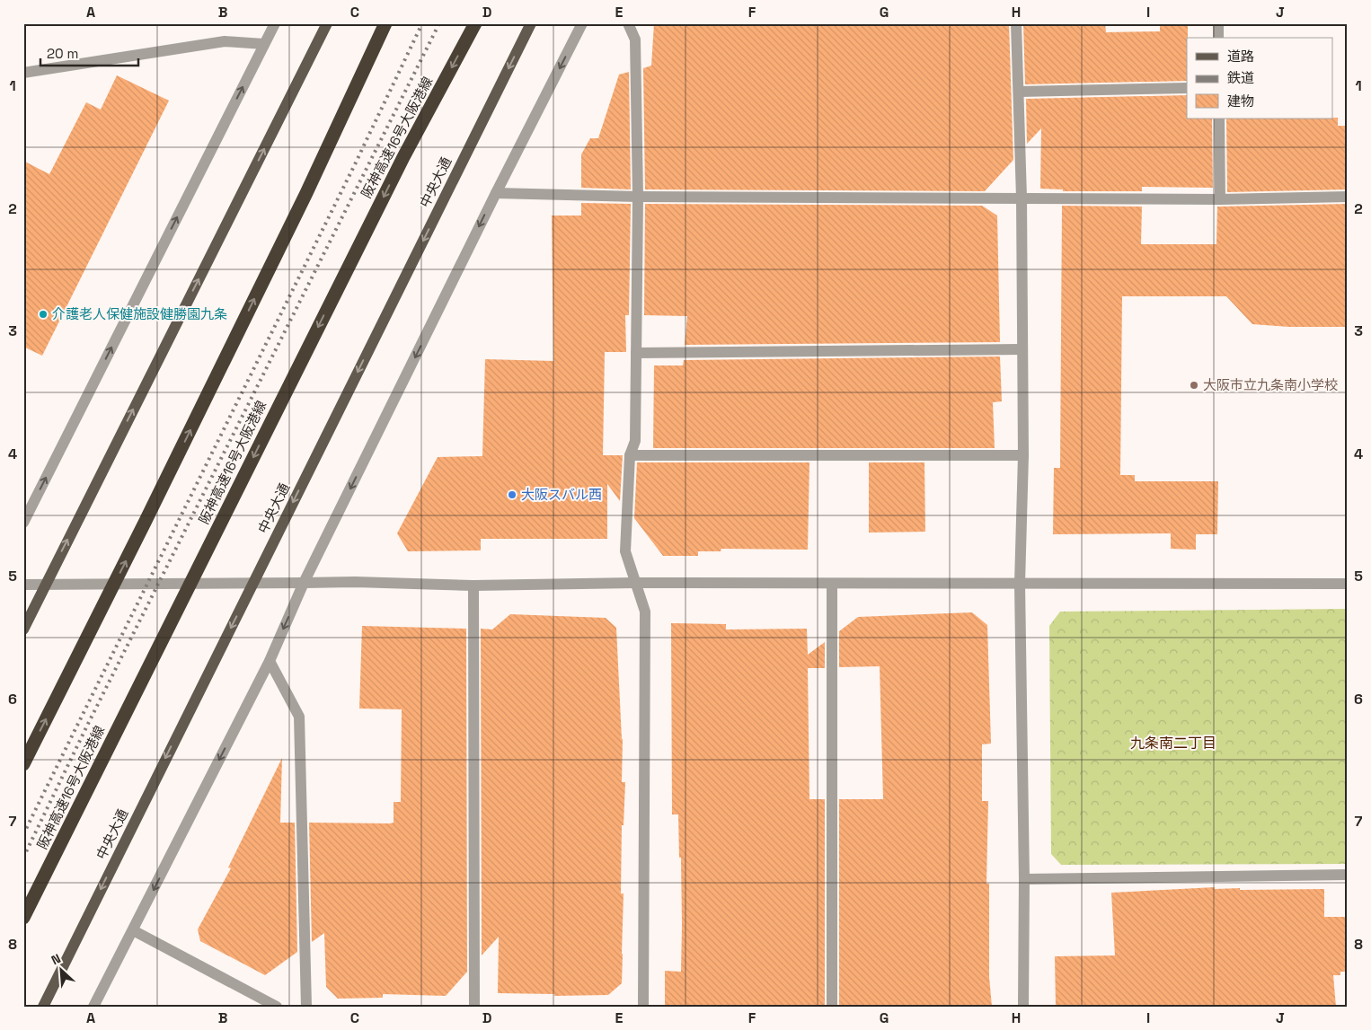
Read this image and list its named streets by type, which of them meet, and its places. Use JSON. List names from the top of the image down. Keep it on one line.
{"streets":{"highway":["阪神高速16号大阪港線"],"main road":["中央大通"]},"one_way":["中央大通"],"districts":["九条南二丁目"],"places":["介護老人保健施設健勝園九条","大阪市立九条南小学校","大阪スバル西"],"legend":["道路","鉄道","建物"],"scale_bar":"20 m","north":"top left","grid":{"columns":["A","B","C","D","E","F","G","H","I","J"],"rows":["1","2","3","4","5","6","7","8"]}}
